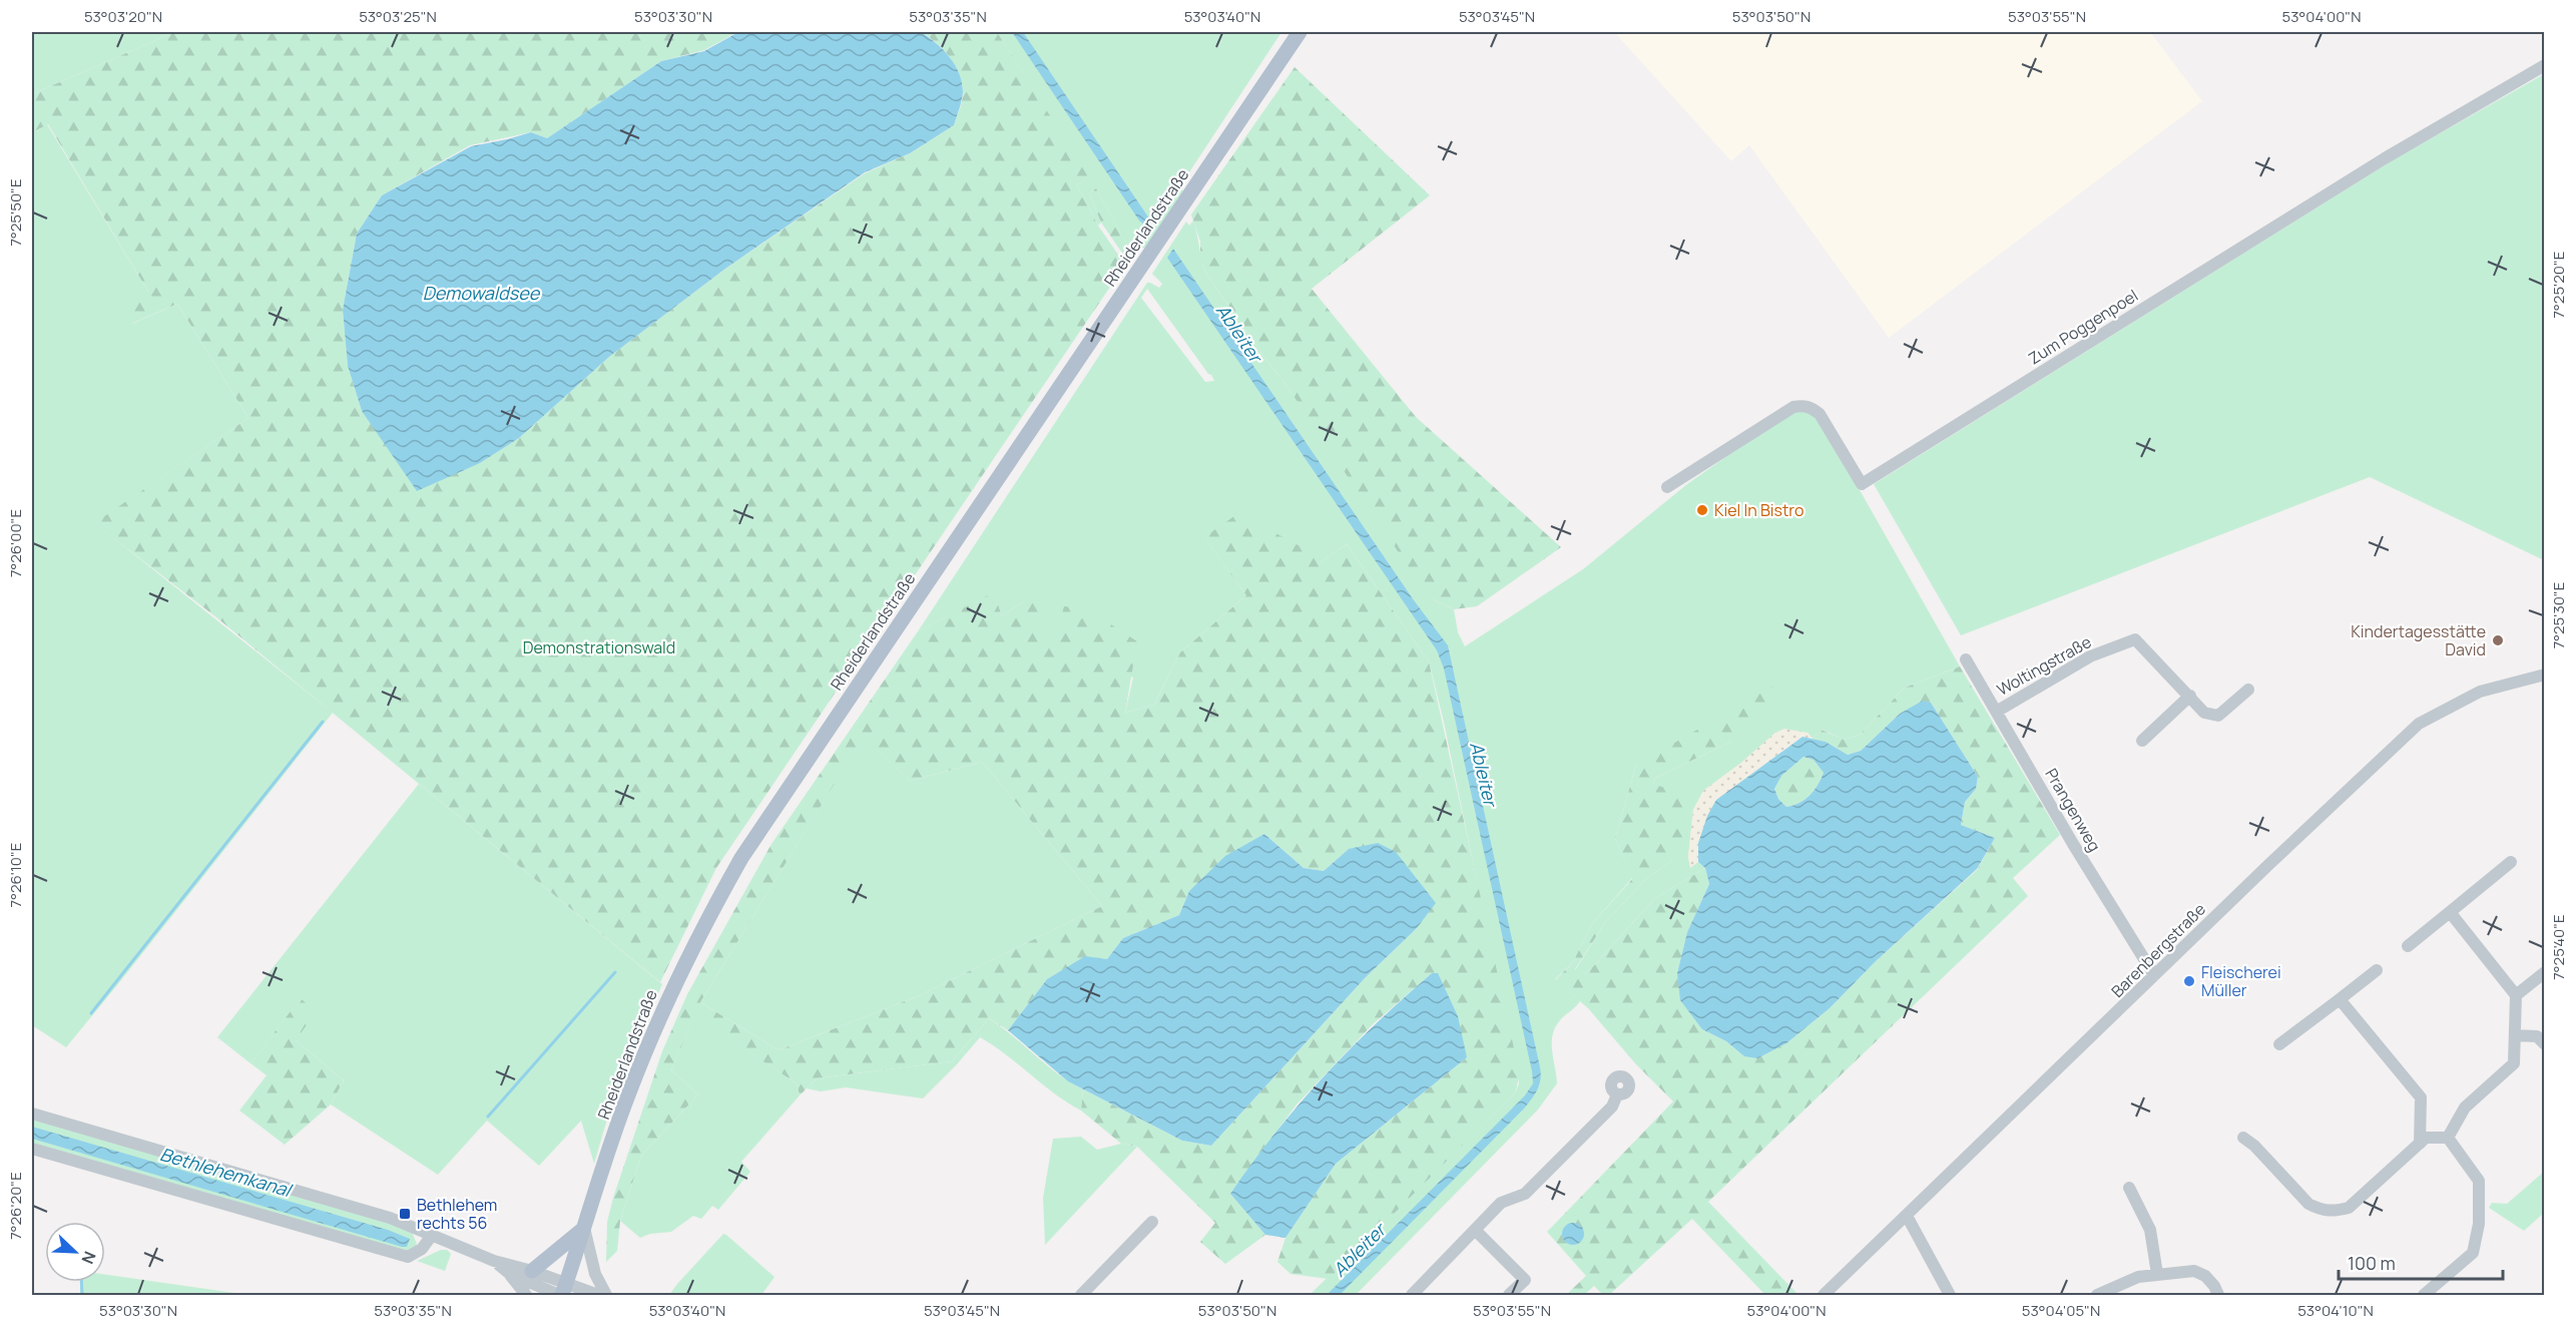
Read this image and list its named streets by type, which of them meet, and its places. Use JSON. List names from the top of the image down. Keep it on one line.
{"streets":{"main road":["Rheiderlandstraße"],"street":["Zum Poggenpoel","Woltingstraße","Prangenweg","Barenbergstraße"]},"crossings":[["Woltingstraße","Prangenweg"],["Prangenweg","Barenbergstraße"]],"water":["Demowaldsee","Ableiter","Bethlehemkanal"],"parks":["Demonstrationswald"],"places":{"other":["Kiel In Bistro","Kindertagesstätte David","Fleischerei Müller"],"transit":["Bethlehem rechts 56"]},"scale_bar":"100 m","north":"bottom right","coordinates":["53°03'20\"N","53°03'25\"N","53°03'30\"N","53°03'35\"N","53°03'40\"N","53°03'45\"N","53°03'50\"N","53°03'55\"N","53°04'00\"N","7°25'50\"E","7°25'20\"E","7°26'00\"E","7°25'30\"E","7°26'10\"E","7°25'40\"E","7°26'20\"E","53°04'05\"N","53°04'10\"N"]}
